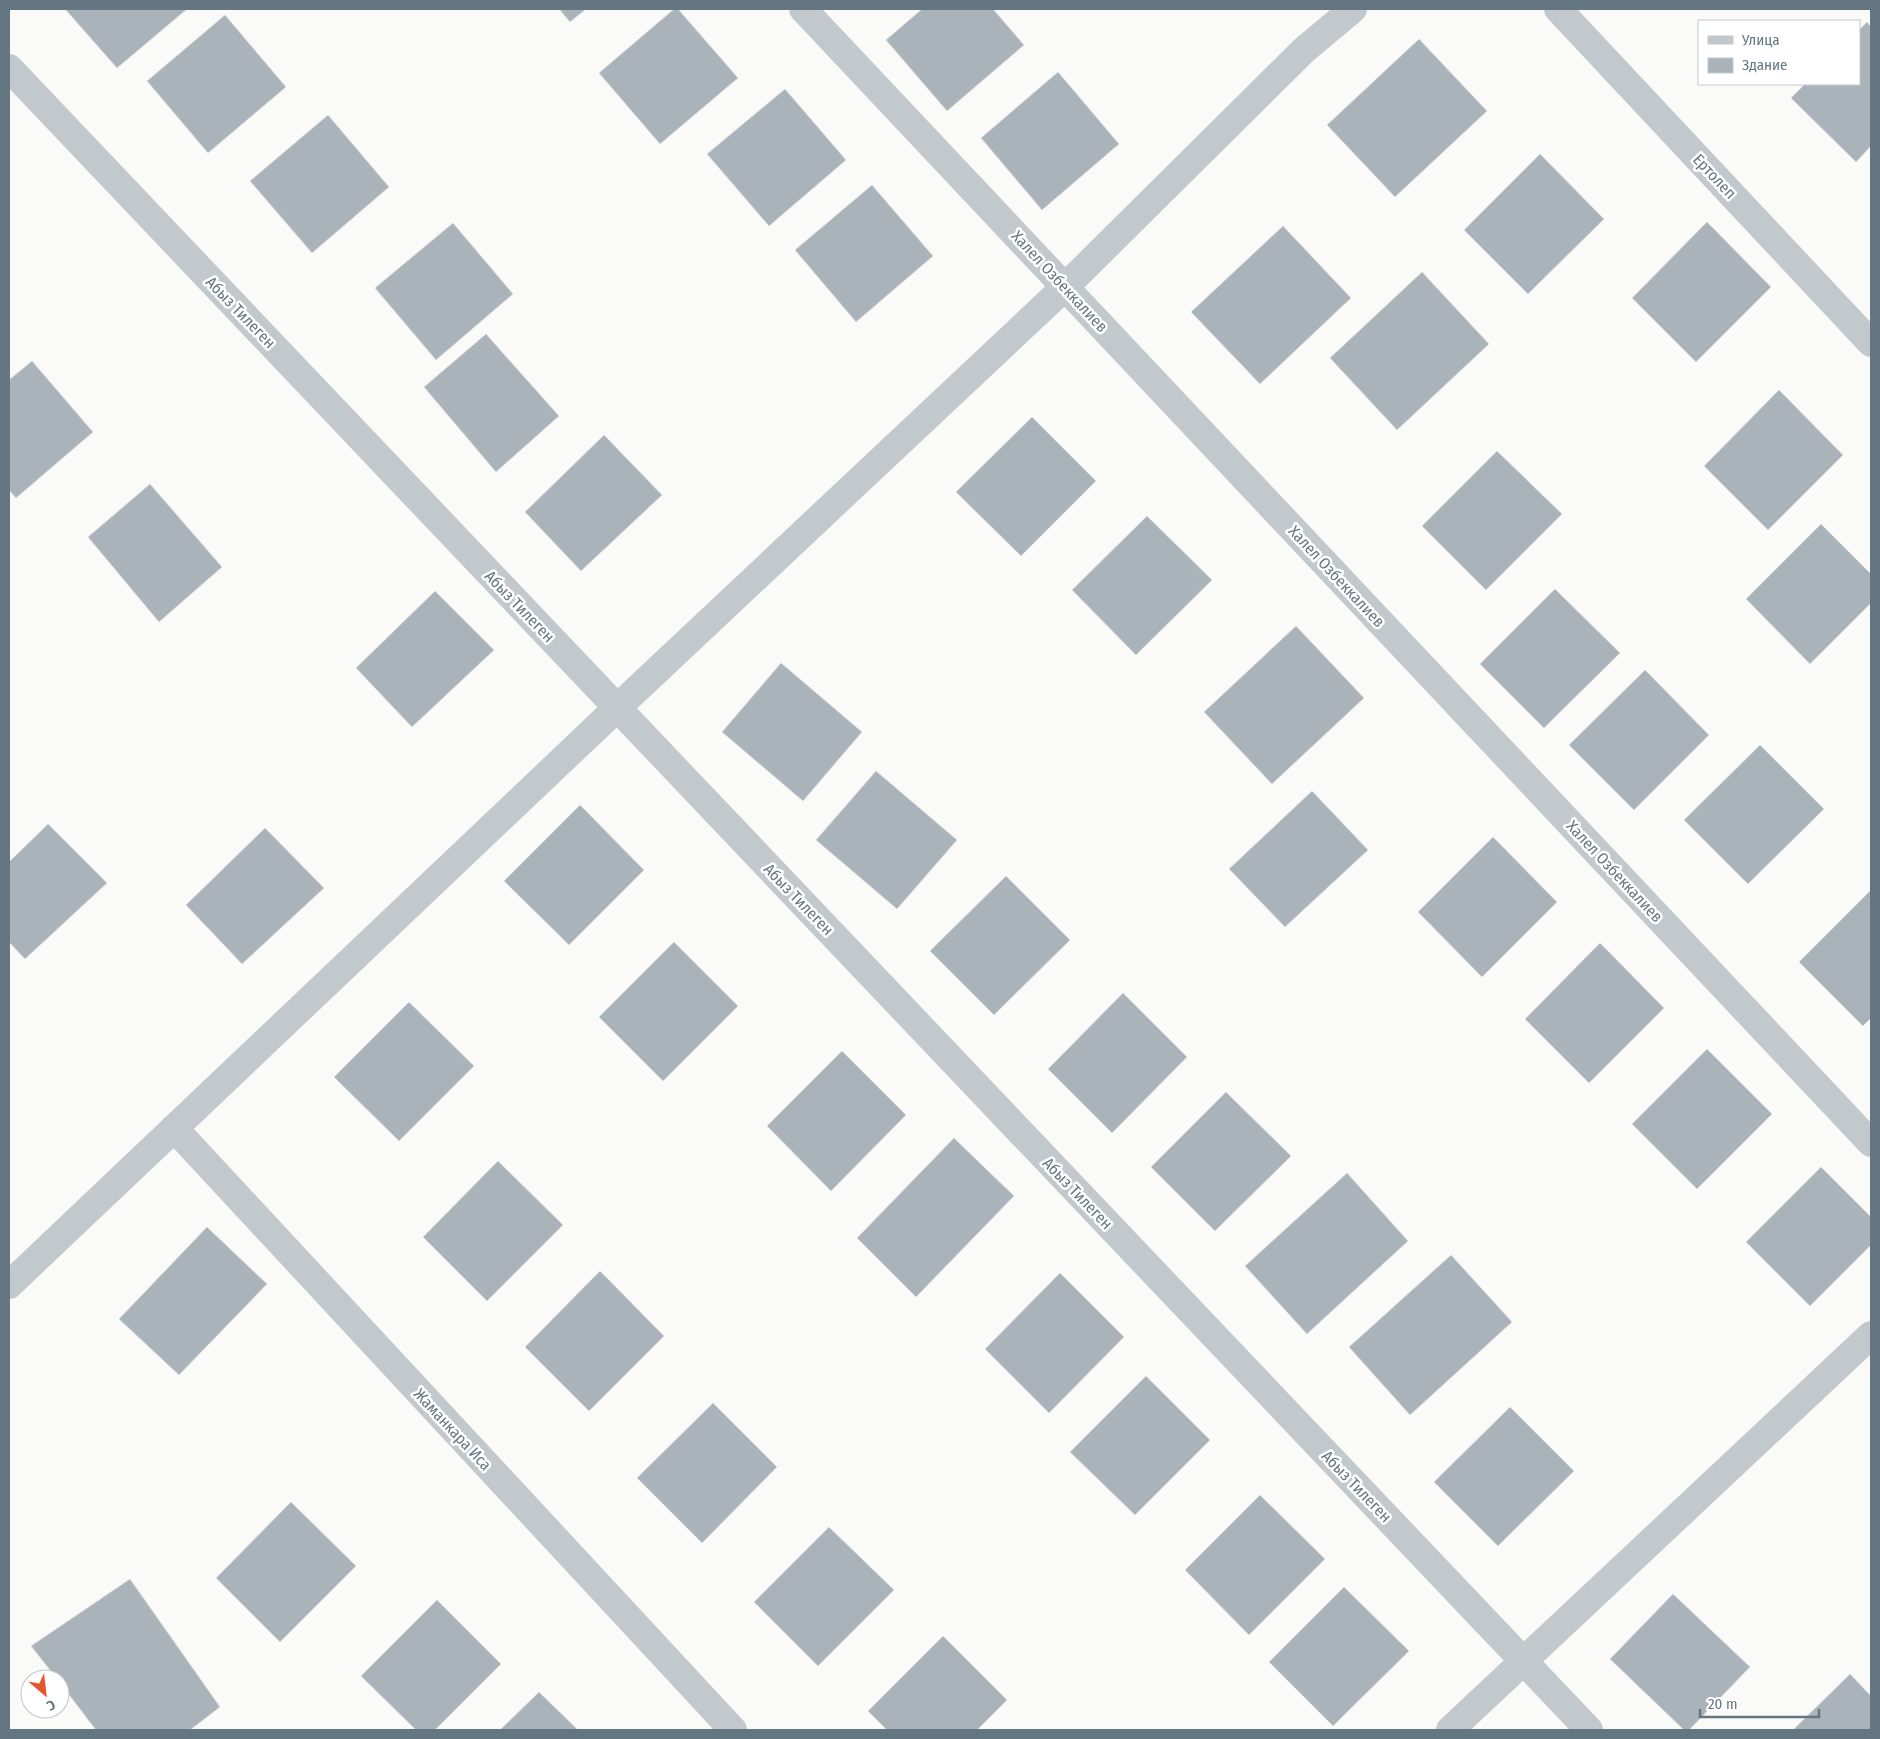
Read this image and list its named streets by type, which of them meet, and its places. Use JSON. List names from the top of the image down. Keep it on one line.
{"streets":{"street":["Ертолеп","Халел Озбеккалиев","Абыз Тилеген","Жаманкара Иса"]},"legend":["Улица","Здание"],"scale_bar":"20 m","north":"bottom right"}
